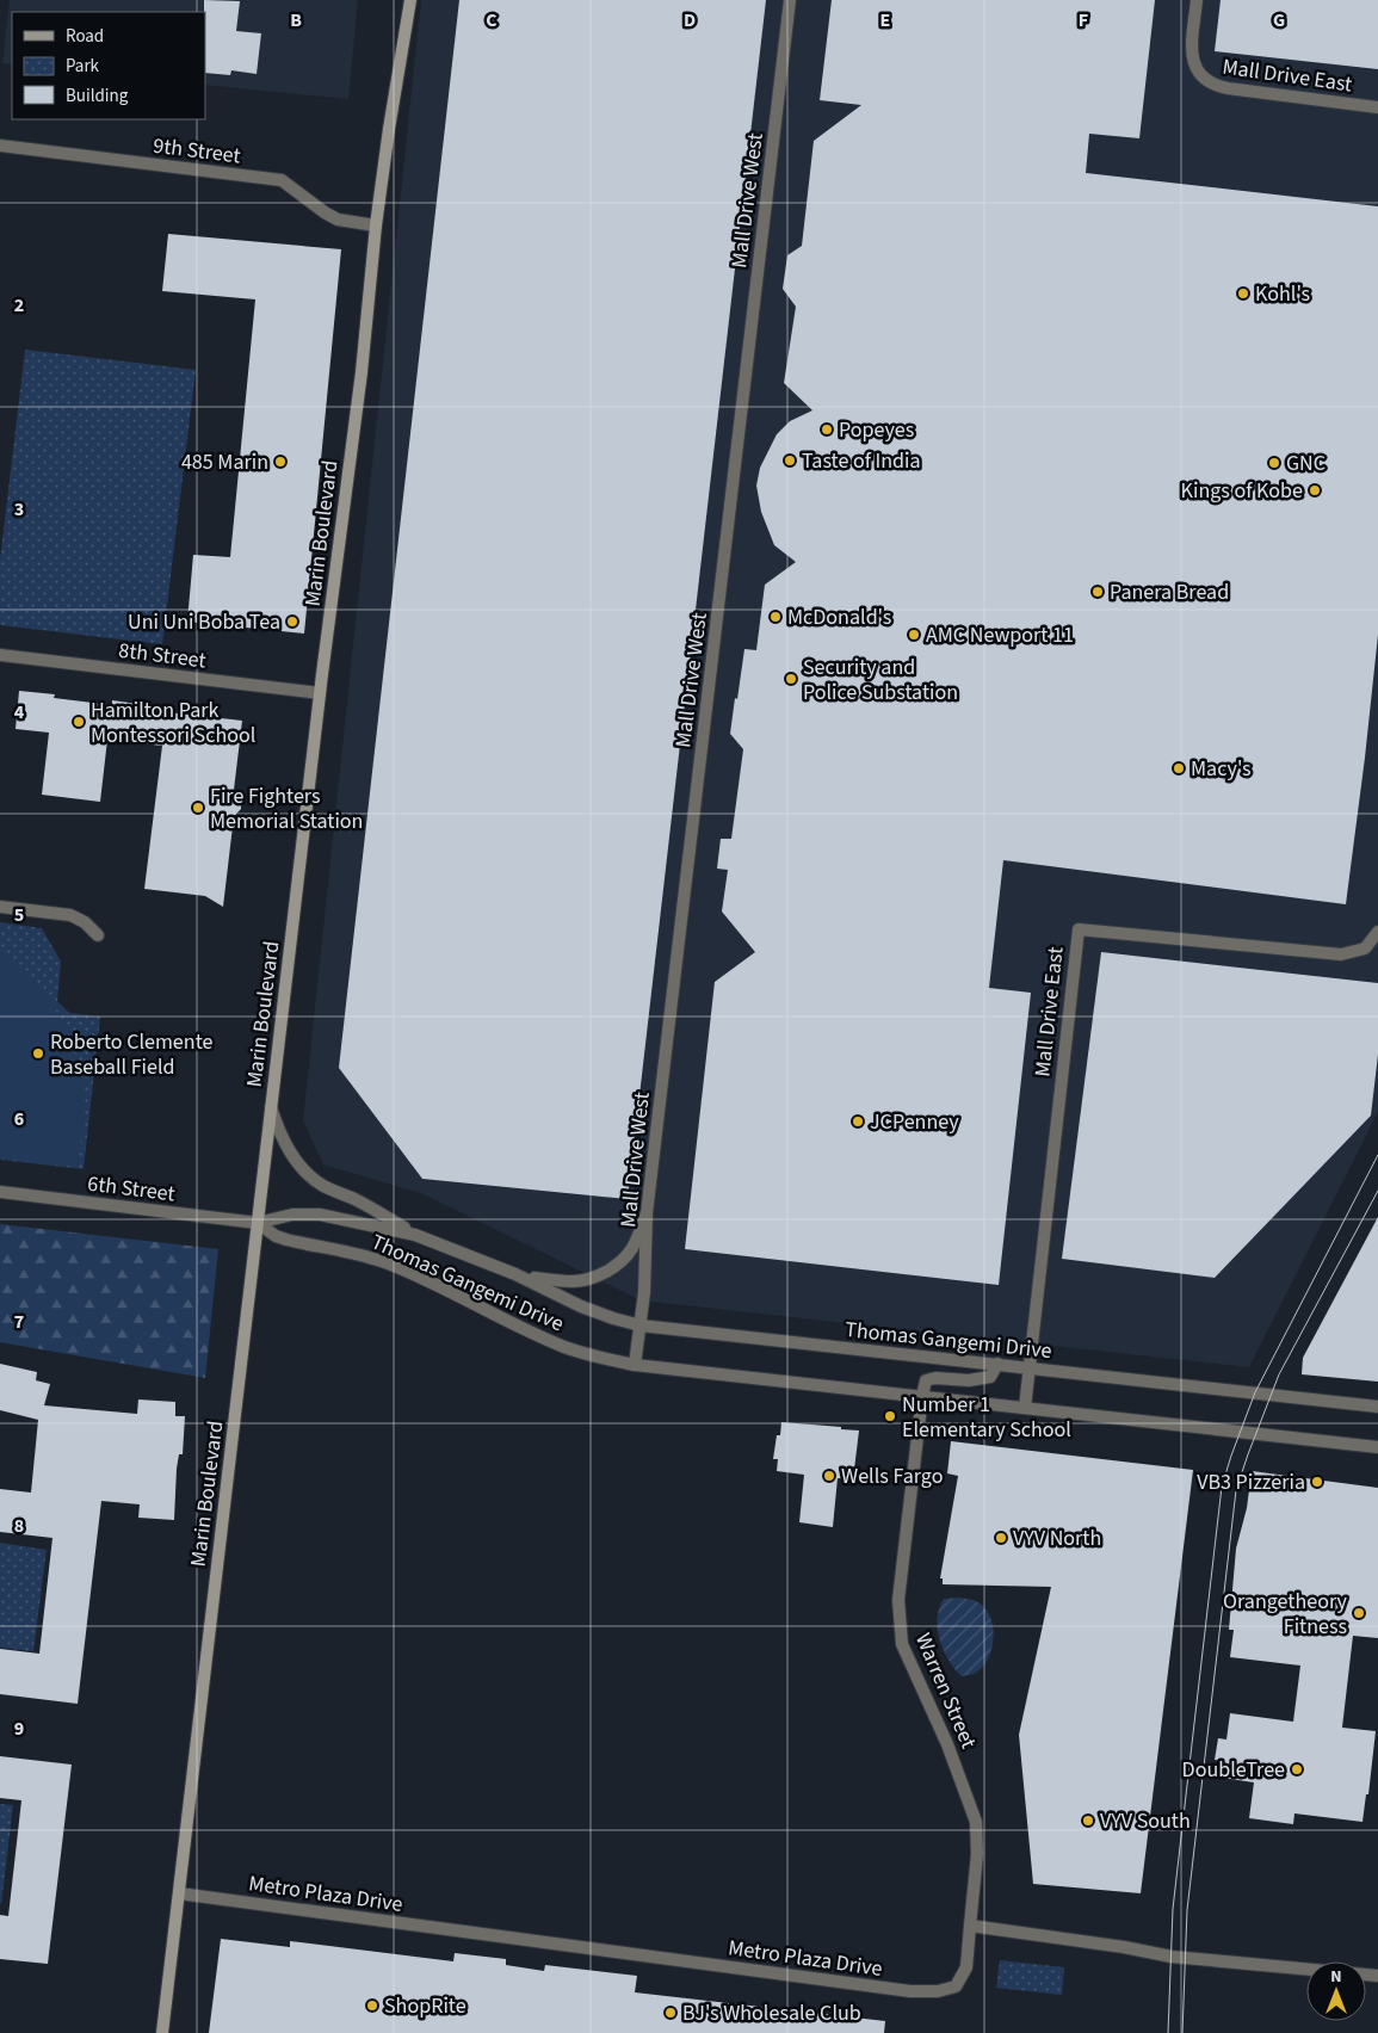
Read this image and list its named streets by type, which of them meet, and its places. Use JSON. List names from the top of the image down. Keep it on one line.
{"streets":{"main road":["Marin Boulevard"],"street":["Mall Drive East","9th Street","Mall Drive West","8th Street","6th Street","Thomas Gangemi Drive","Warren Street","Metro Plaza Drive"]},"crossings":[["Mall Drive East","Thomas Gangemi Drive"],["9th Street","Marin Boulevard"],["Mall Drive West","Thomas Gangemi Drive"],["Marin Boulevard","8th Street"],["Marin Boulevard","6th Street"],["Marin Boulevard","Thomas Gangemi Drive"],["Marin Boulevard","Metro Plaza Drive"],["6th Street","Thomas Gangemi Drive"],["Thomas Gangemi Drive","Warren Street"],["Warren Street","Metro Plaza Drive"]],"places":["Kohl's","Popeyes","Taste of India","485 Marin","GNC","Kings of Kobe","Panera Bread","McDonald's","Uni Uni Boba Tea","AMC Newport 11","Security and Police Substation","Hamilton Park Montessori School","Macy's","Fire Fighters Memorial Station","Roberto Clemente Baseball Field","JCPenney","Number 1 Elementary School","Wells Fargo","VB3 Pizzeria","VYV North","Orangetheory Fitness","DoubleTree","VYV South","ShopRite","BJ's Wholesale Club"],"legend":["Road","Park","Building"],"north":"top","grid":{"columns":["B","C","D","E","F","G"],"rows":["2","3","4","5","6","7","8","9"]}}
